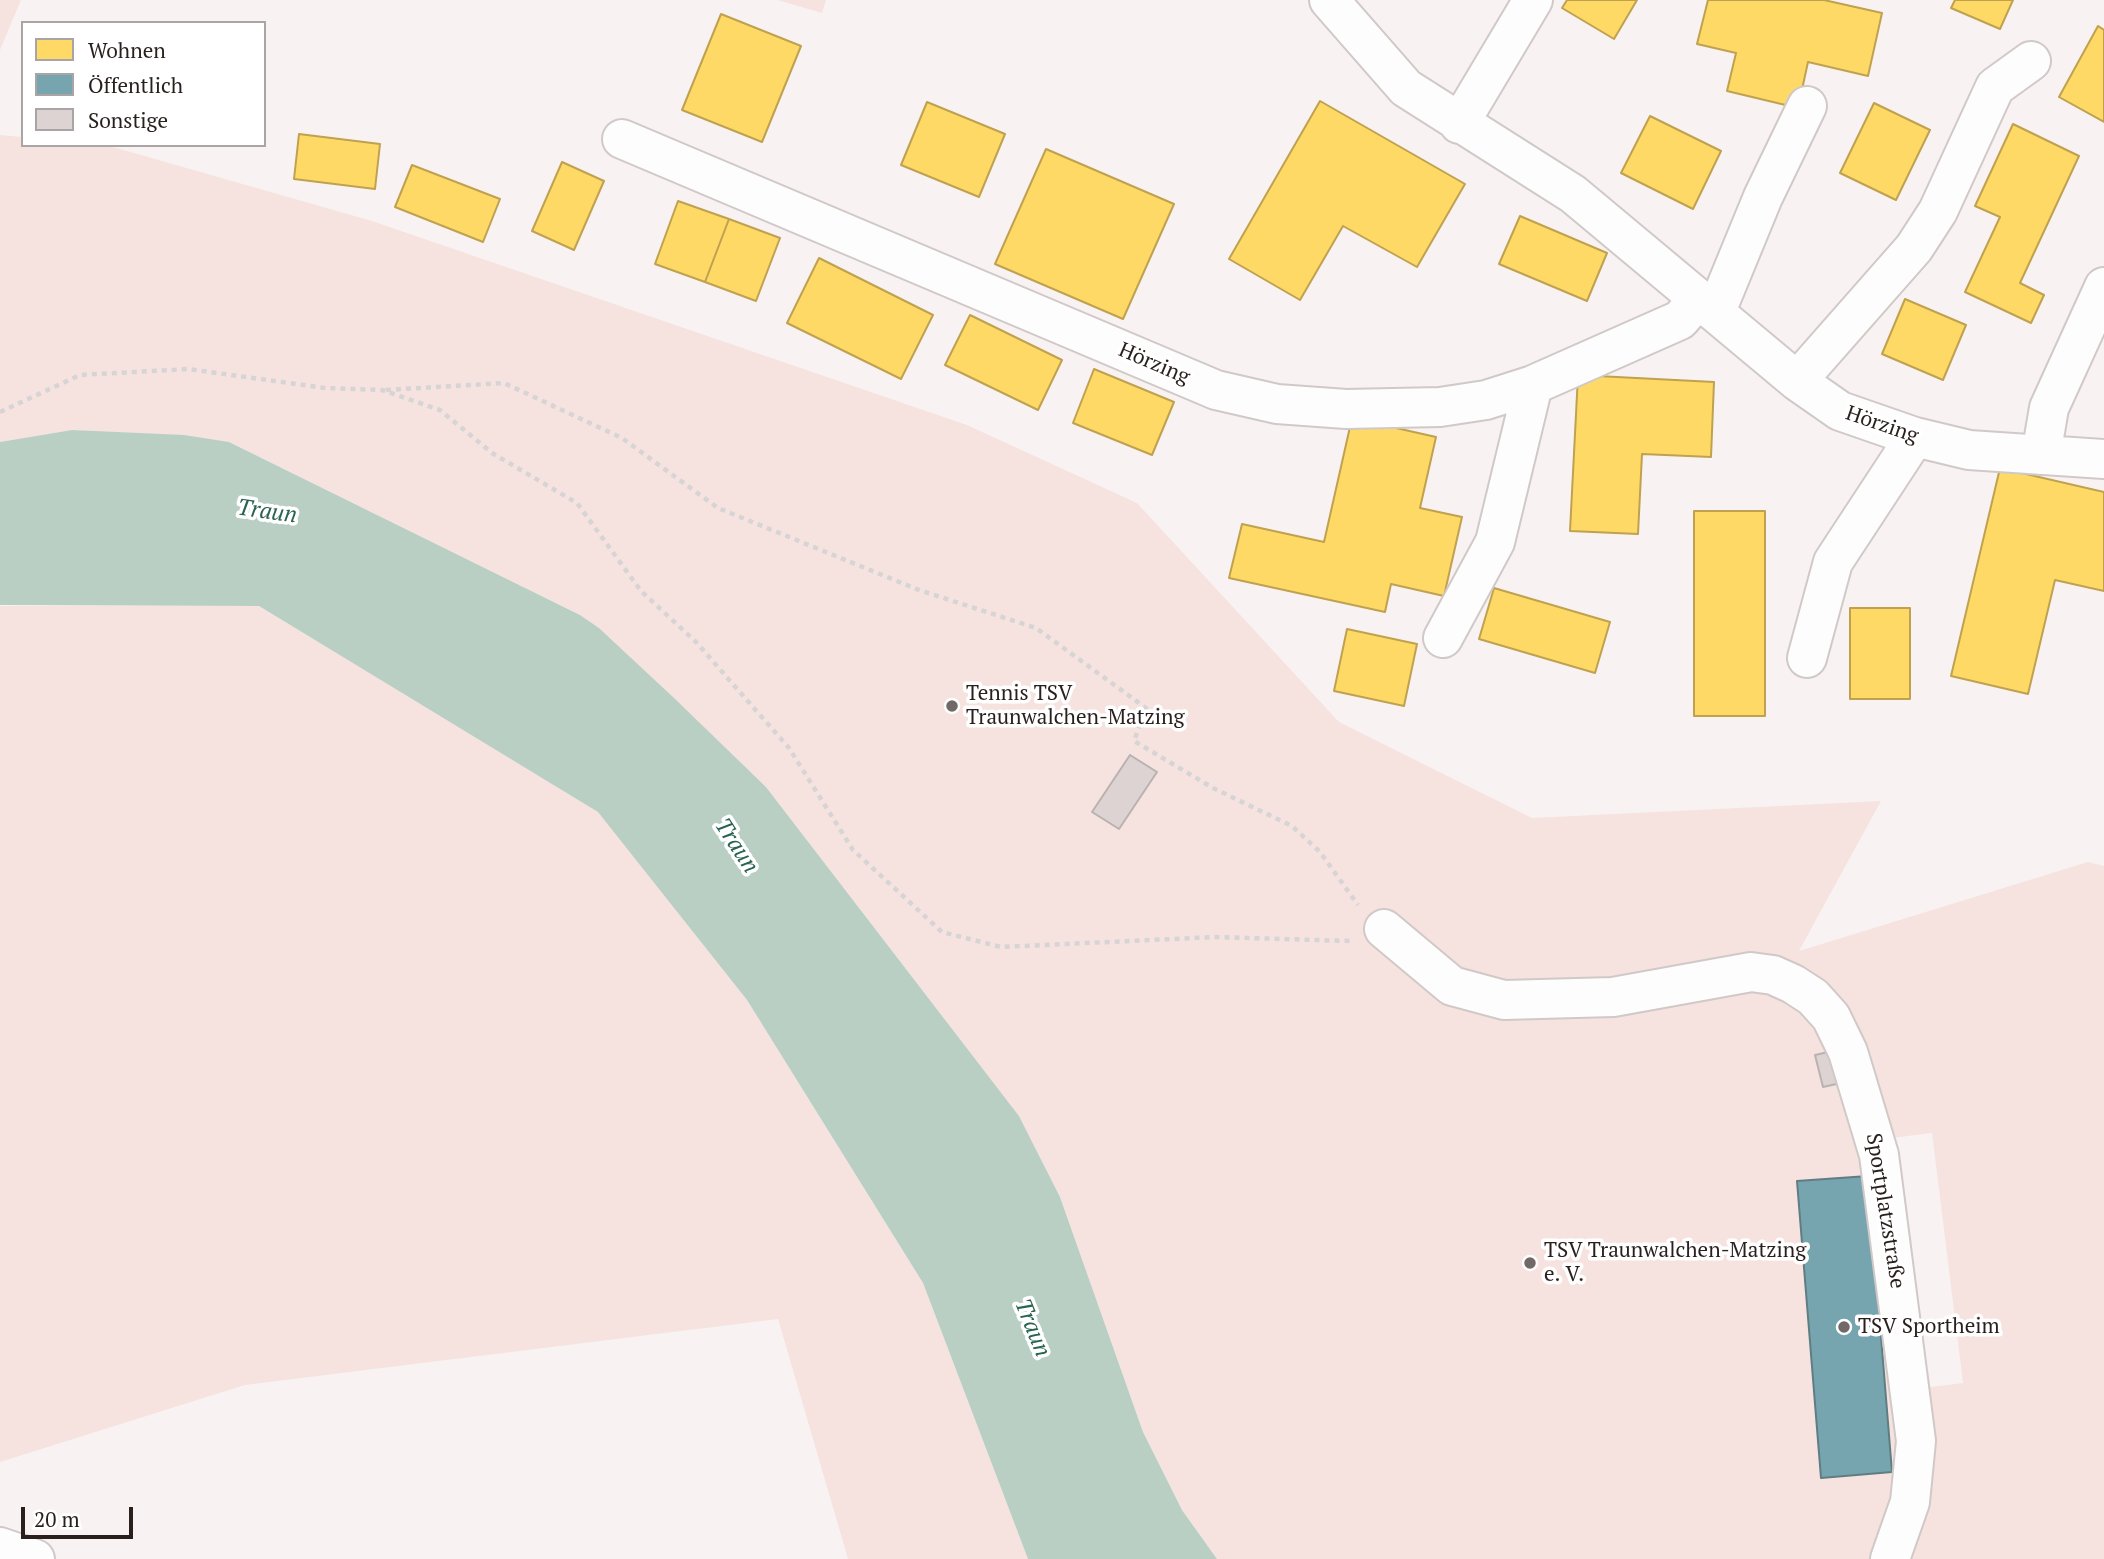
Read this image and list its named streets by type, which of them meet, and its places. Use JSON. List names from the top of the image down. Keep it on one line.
{"streets":{"street":["Hörzing","Sportplatzstraße"]},"water":["Traun"],"places":["Tennis TSV Traunwalchen-Matzing","TSV Traunwalchen-Matzing e. V.","TSV Sportheim"],"legend":["Wohnen","Öffentlich","Sonstige"],"scale_bar":"20 m"}
